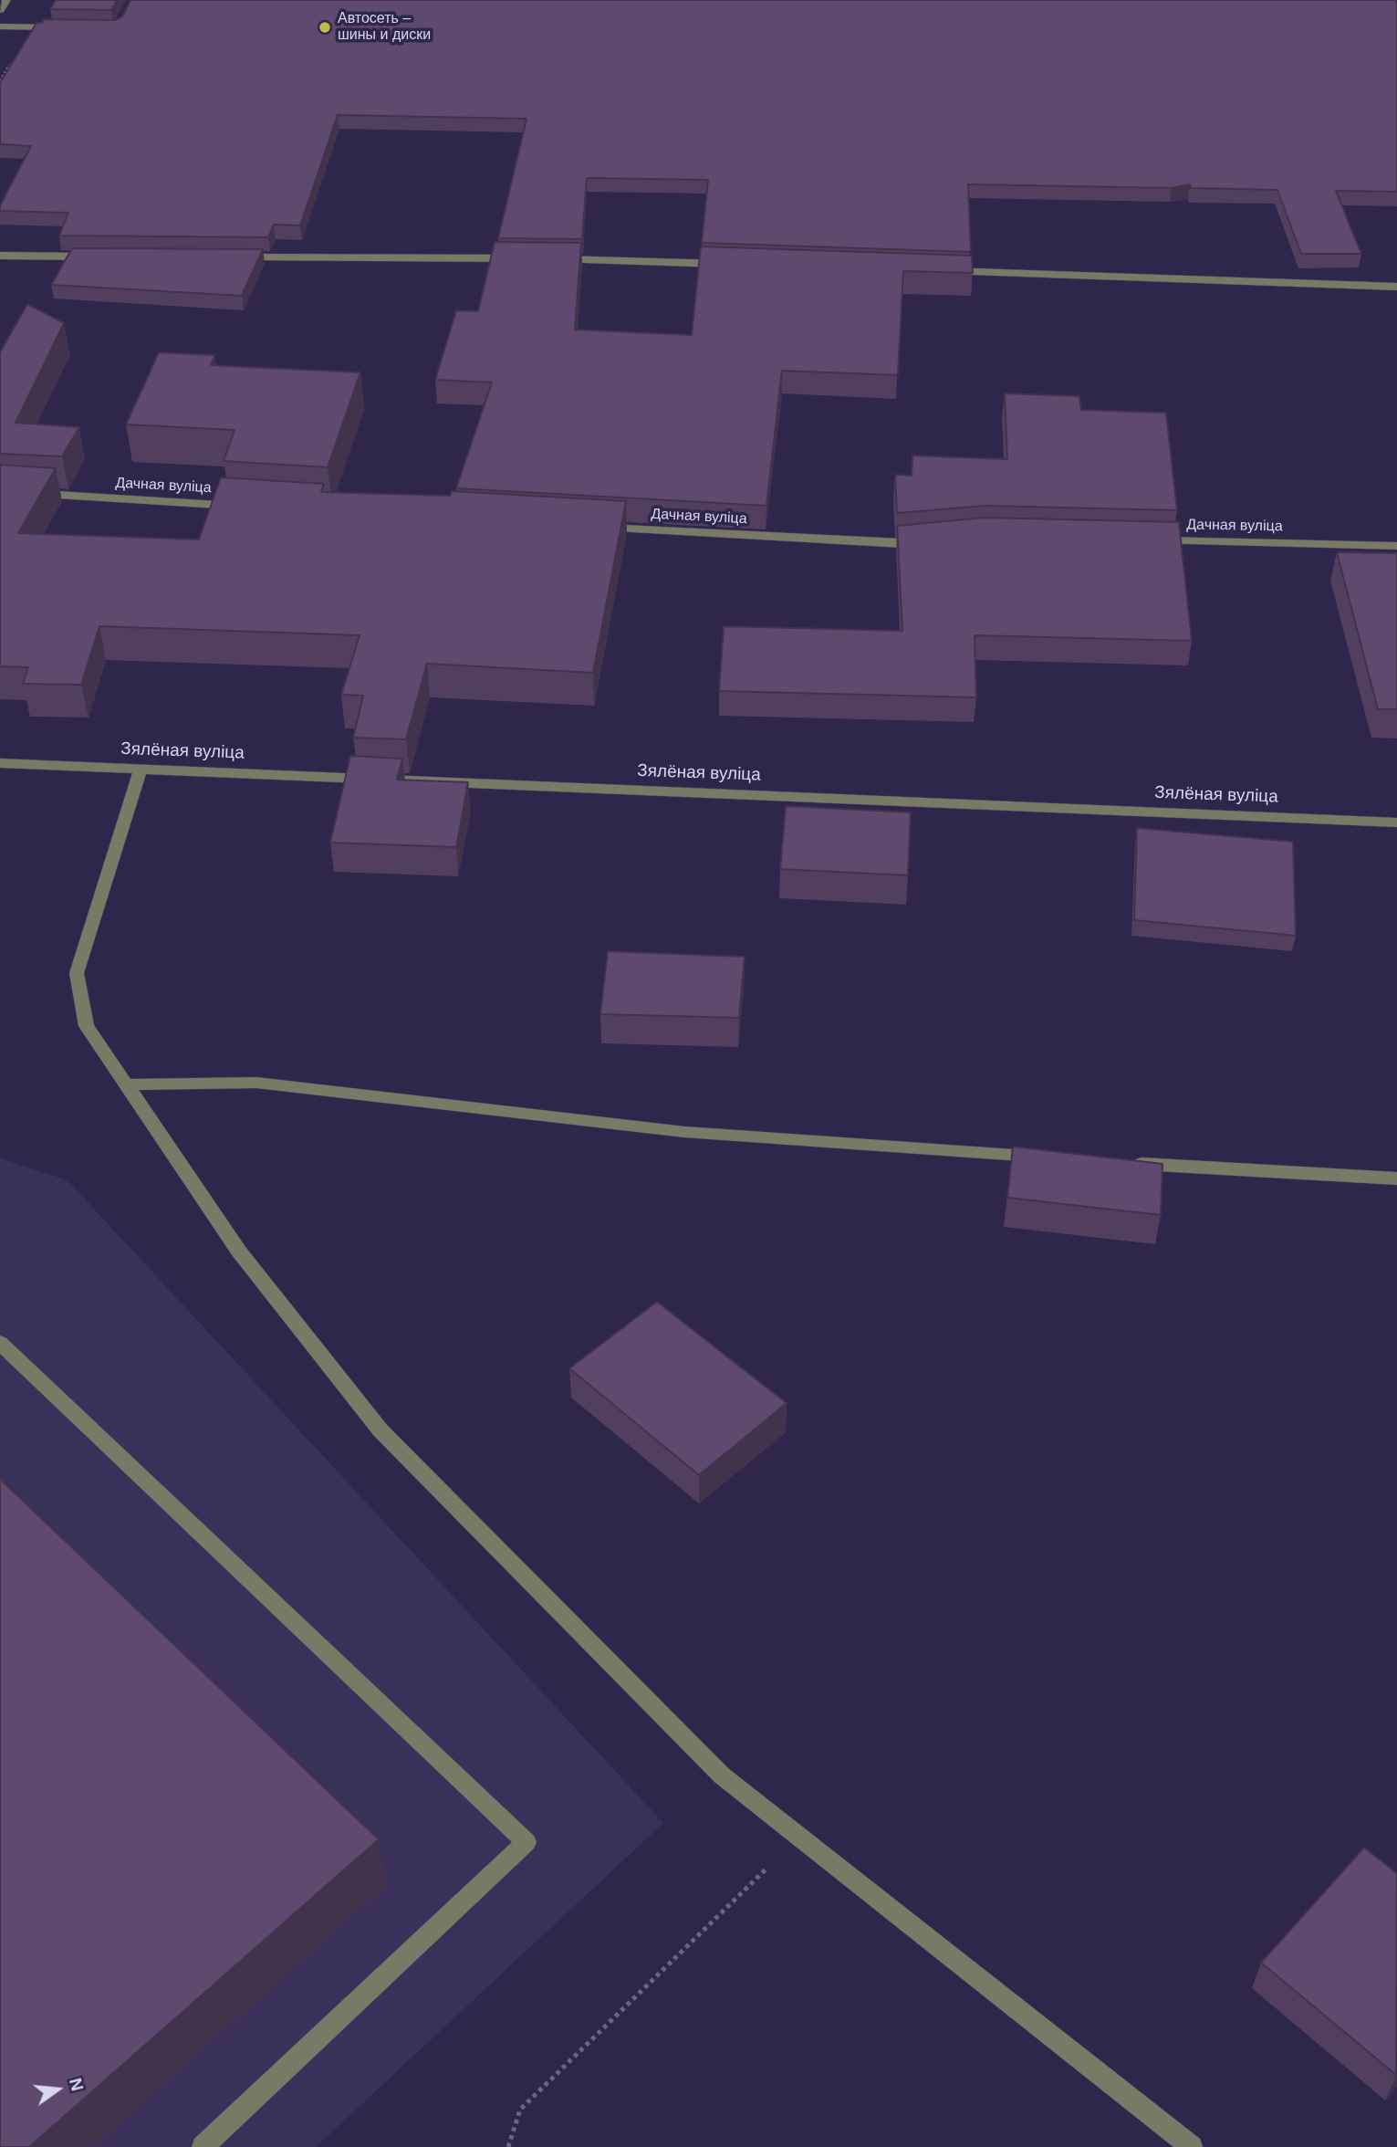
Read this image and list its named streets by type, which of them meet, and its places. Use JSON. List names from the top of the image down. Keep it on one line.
{"streets":{"street":["Дачная вуліца","Зялёная вуліца"]},"places":["Автосеть – шины и диски"],"north":"right"}
